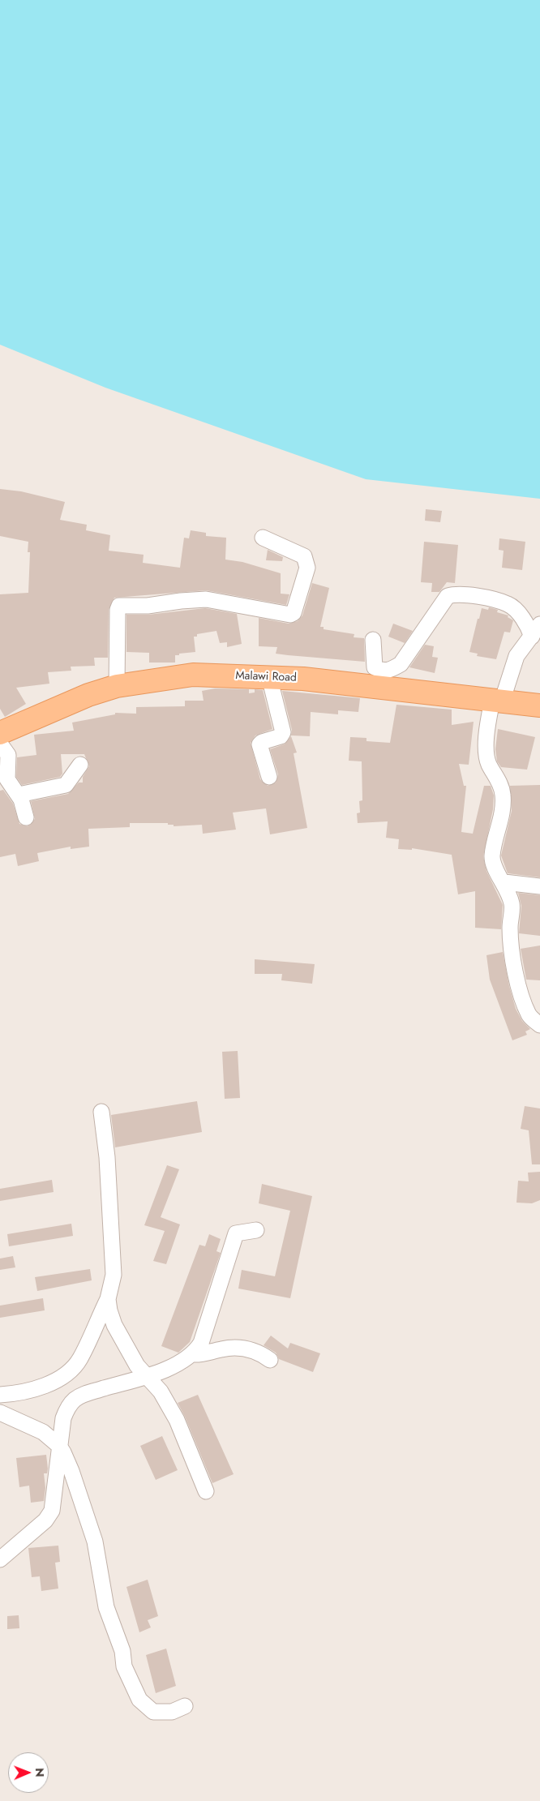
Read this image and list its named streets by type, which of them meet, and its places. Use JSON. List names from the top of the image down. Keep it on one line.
{"streets":{"main road":["Malawi Road"]},"north":"right"}
